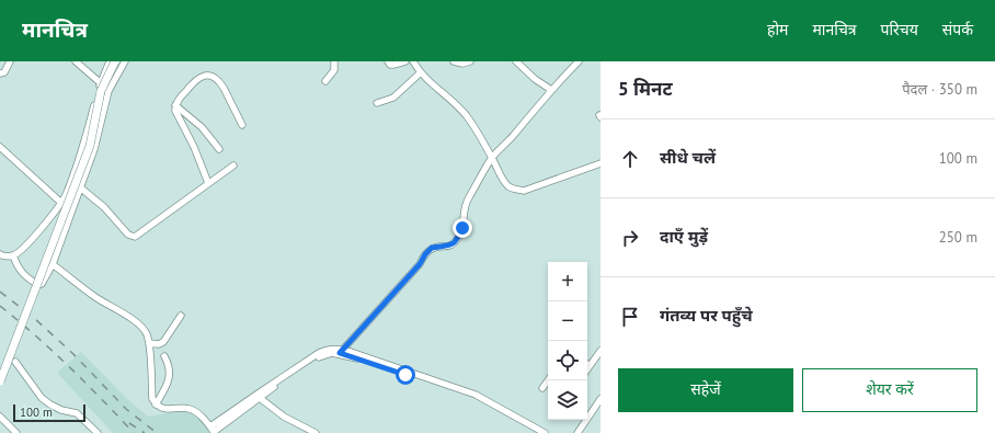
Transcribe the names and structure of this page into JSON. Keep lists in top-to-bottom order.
{
  "scale_bar": "100 m",
  "page": {
    "header": "मानचित्र",
    "nav": [
      "होम",
      "मानचित्र",
      "परिचय",
      "संपर्क"
    ],
    "heading": ["5 मिनट", "पैदल · 350 m"],
    "list": [
      ["सीधे चलें", "100 m"],
      ["दाएँ मुड़ें", "250 m"],
      "गंतव्य पर पहुँचे"
    ],
    "map_buttons": ["+", "−"],
    "buttons": ["सहेजें", "शेयर करें"],
    "scale": "100 m"
  }
}
